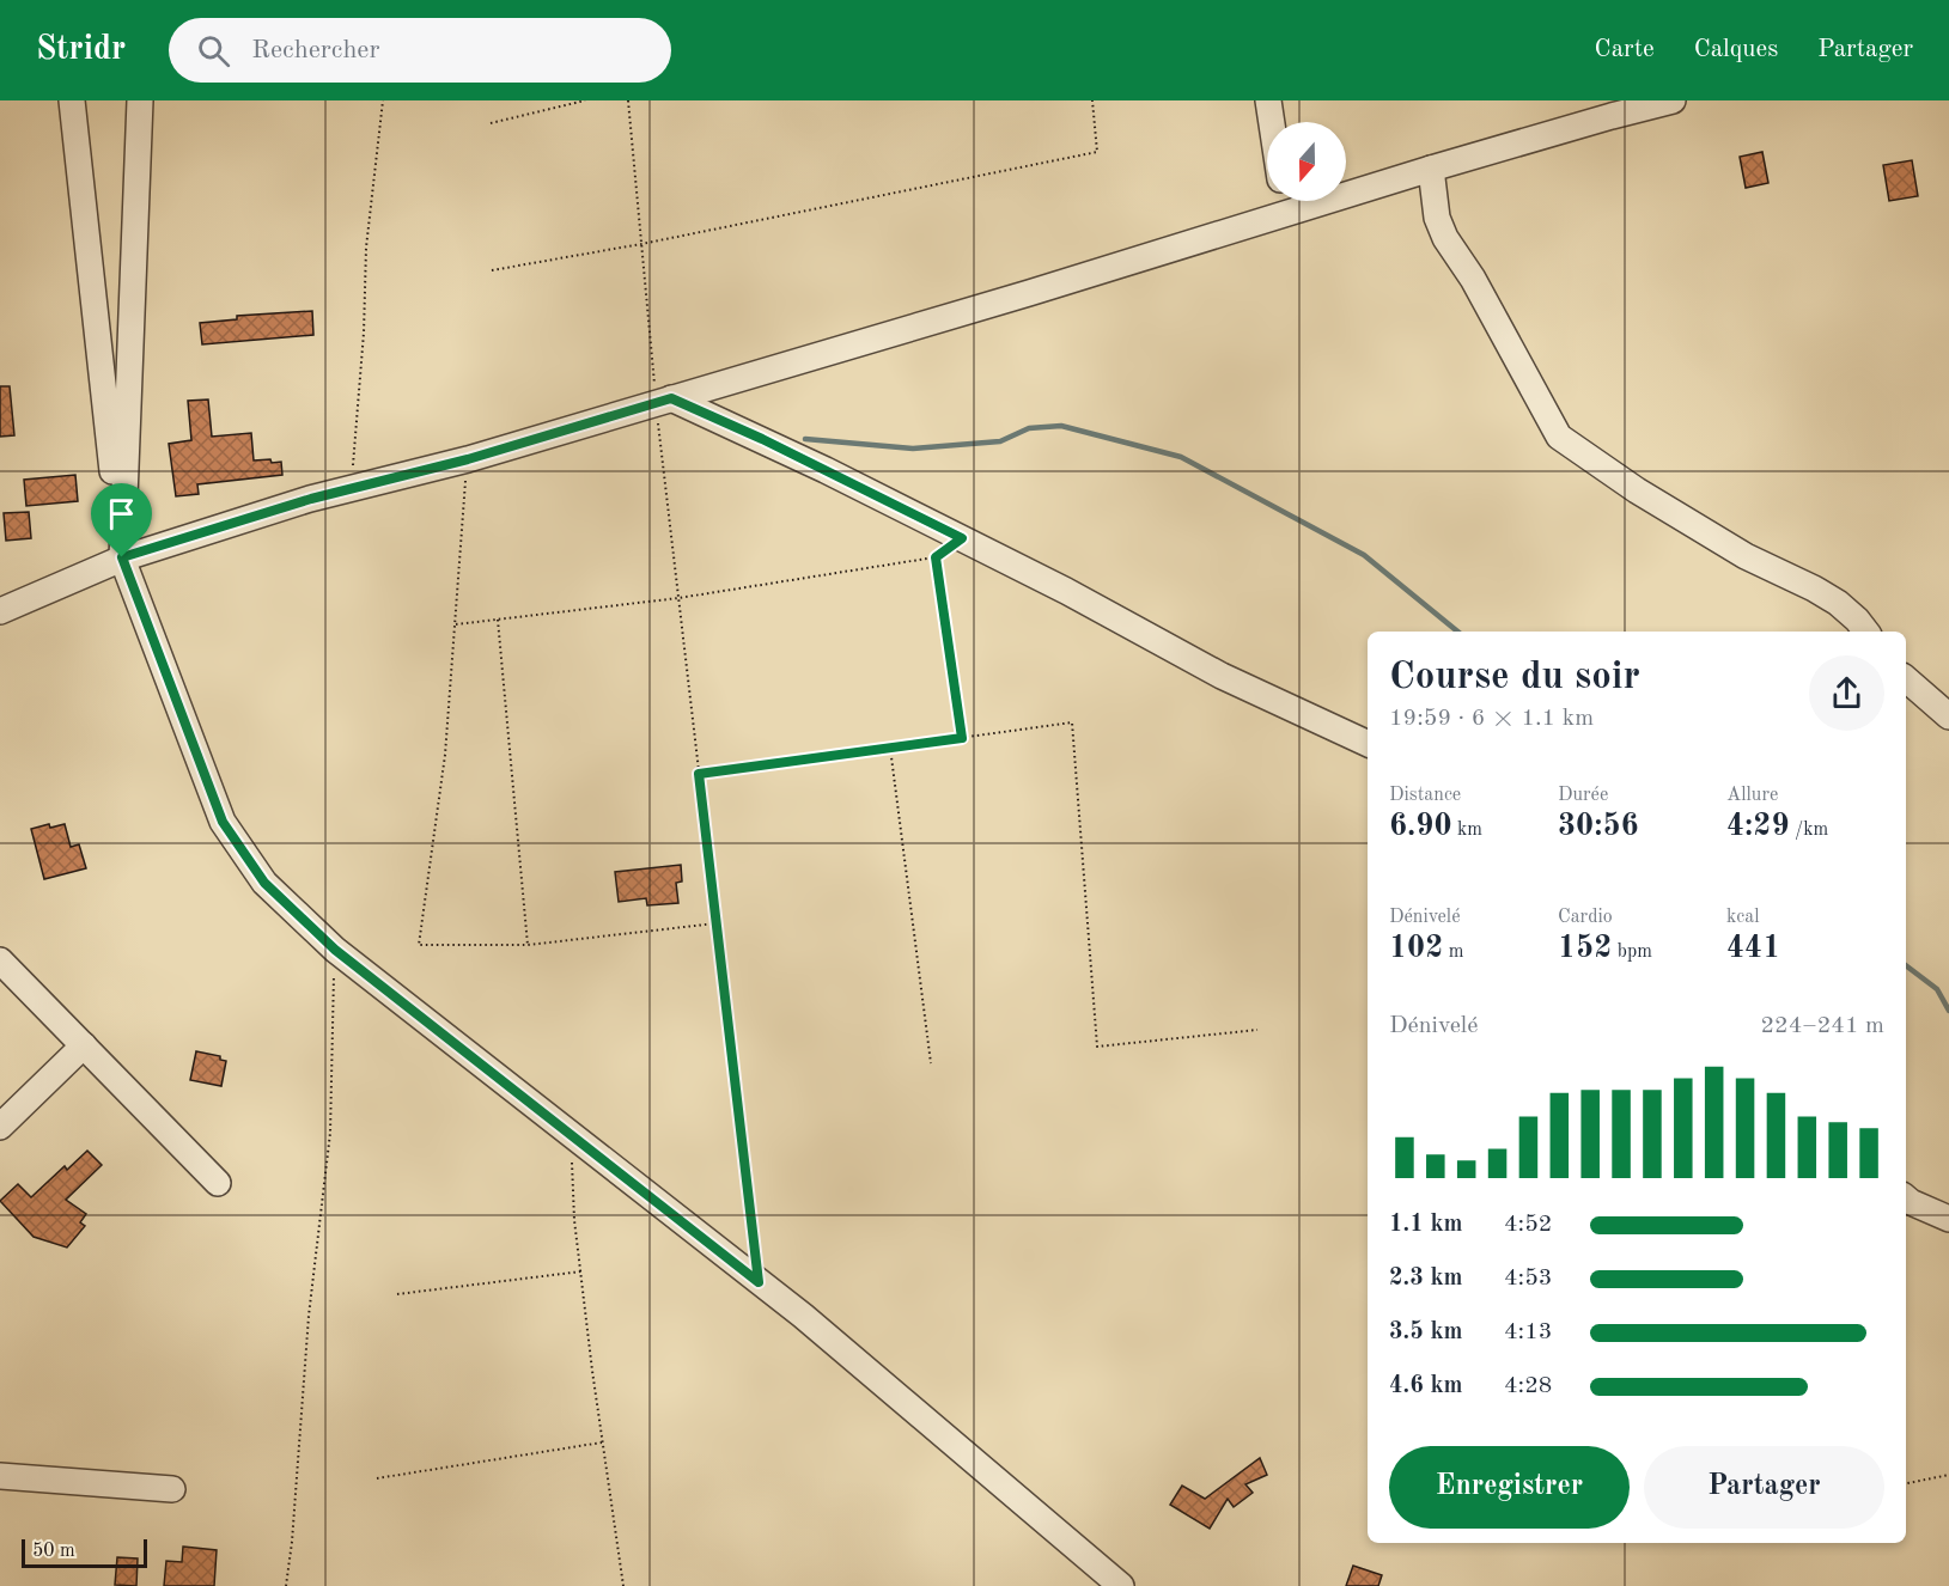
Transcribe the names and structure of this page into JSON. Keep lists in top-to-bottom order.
{
  "scale_bar": "50 m",
  "north": "bottom",
  "page": {
    "header": "Stridr",
    "search": "Rechercher",
    "nav": ["Carte", "Calques", "Partager"],
    "heading": ["Course du soir", "19:59 · 6 × 1.1 km"],
    "stats": [
      ["Distance", "6.90 km"],
      ["Durée", "30:56"],
      ["Allure", "4:29 /km"],
      ["Dénivelé", "102 m"],
      ["Cardio", "152 bpm"],
      ["kcal", "441"]
    ],
    "chart": ["Dénivelé", "224–241 m"],
    "list": [
      {
        "name": "1.1 km",
        "note": "4:52"
      },
      {
        "name": "2.3 km",
        "note": "4:53"
      },
      {
        "name": "3.5 km",
        "note": "4:13"
      },
      {
        "name": "4.6 km",
        "note": "4:28"
      }
    ],
    "buttons": ["Enregistrer", "Partager"],
    "scale": "50 m"
  }
}
